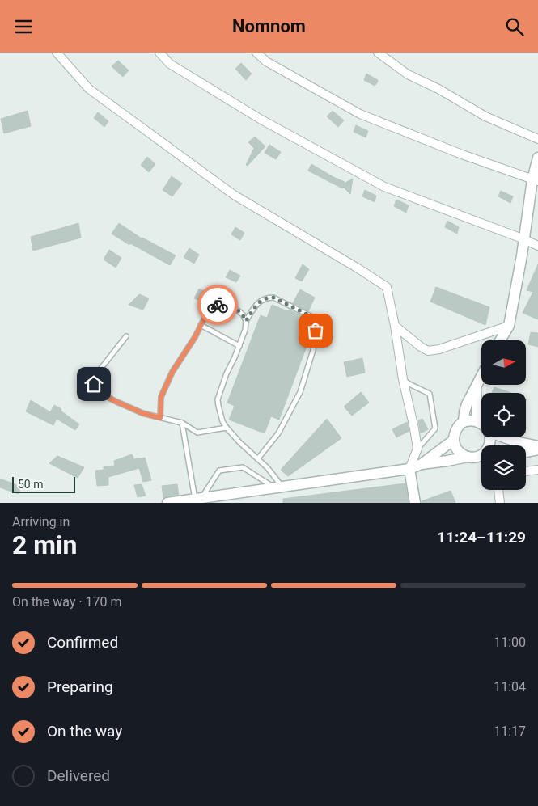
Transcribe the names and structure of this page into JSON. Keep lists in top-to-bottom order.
{
  "scale_bar": "50 m",
  "north": "right",
  "page": {
    "header": "Nomnom",
    "scale": "50 m",
    "heading": ["2 min", "Arriving in", "11:24–11:29"],
    "bar": "On the way · 170 m",
    "list": [
      ["Confirmed", "11:00"],
      ["Preparing", "11:04"],
      ["On the way", "11:17"],
      "Delivered"
    ]
  }
}
